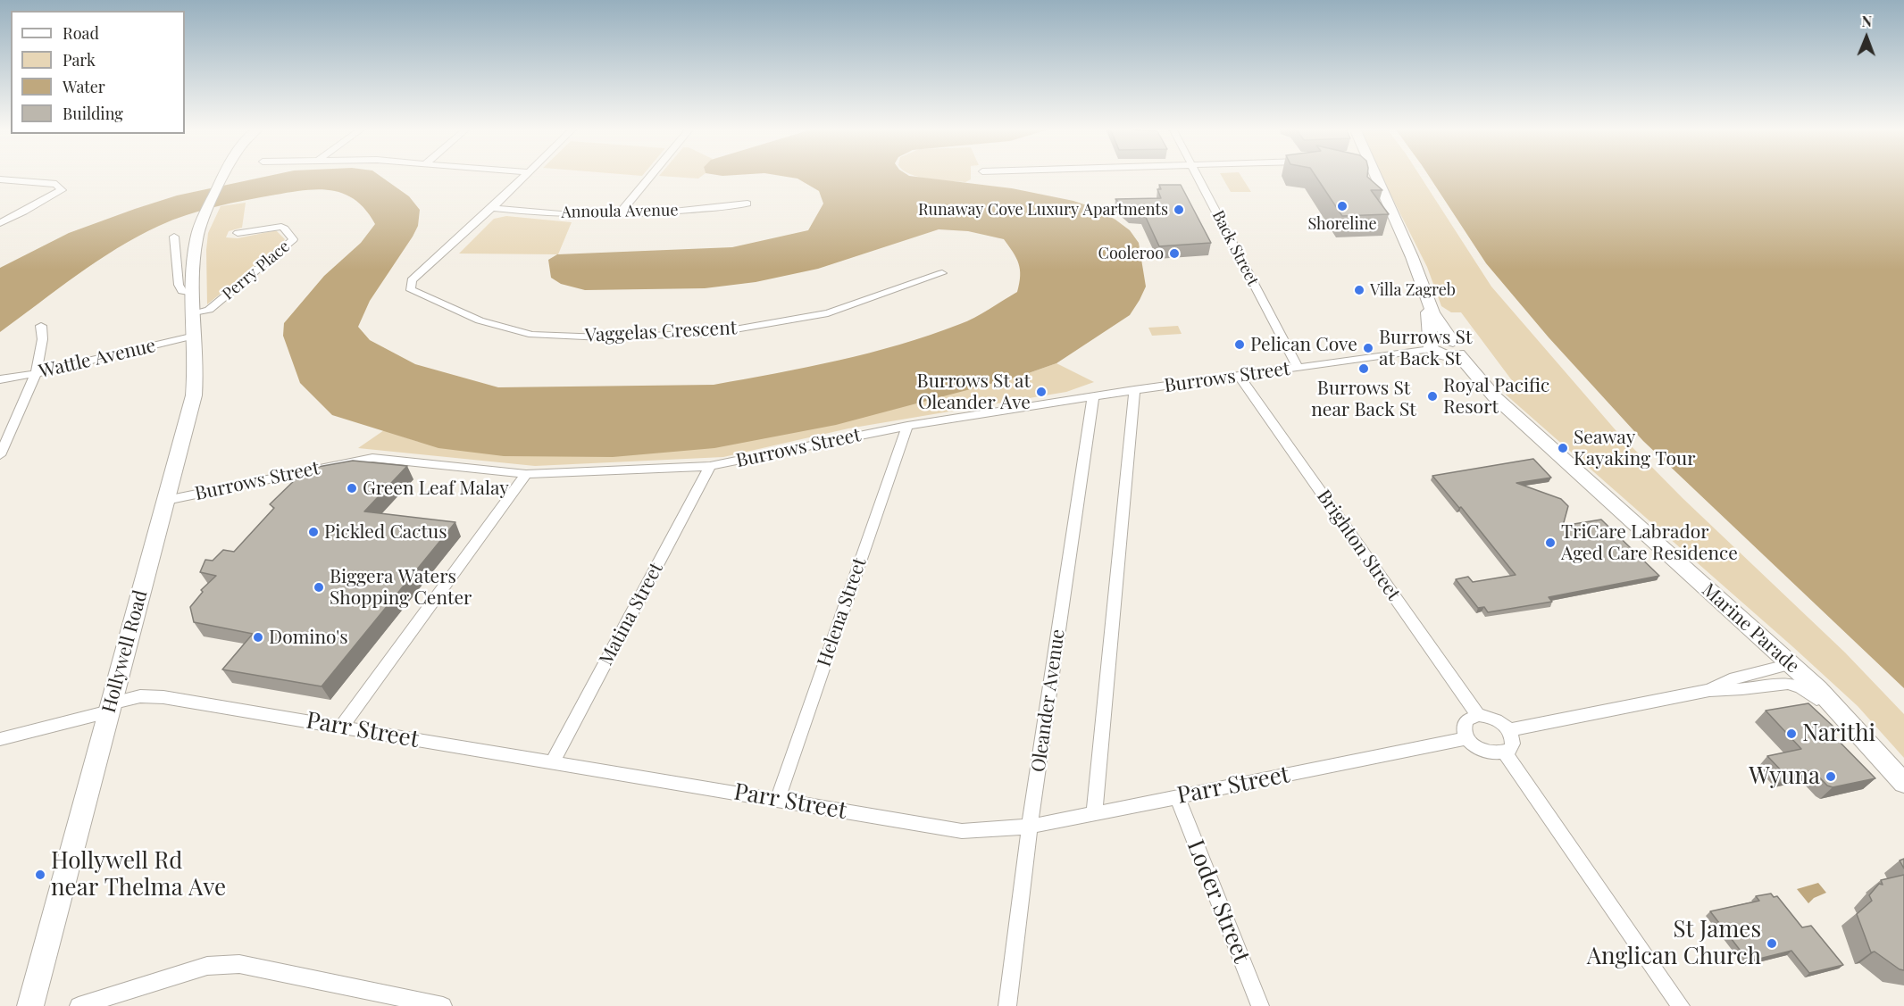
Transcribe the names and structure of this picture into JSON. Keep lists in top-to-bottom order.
{
  "streets": {
    "main road": ["Marine Parade", "Hollywell Road"],
    "street": [
      "Annoula Avenue",
      "Back Street",
      "Perry Place",
      "Vaggelas Crescent",
      "Wattle Avenue",
      "Burrows Street",
      "Brighton Street",
      "Helena Street",
      "Matina Street",
      "Oleander Avenue",
      "Parr Street",
      "Loder Street"
    ]
  },
  "crossings": [
    ["Annoula Avenue", "Vaggelas Crescent"],
    ["Back Street", "Burrows Street"],
    ["Perry Place", "Hollywell Road"],
    ["Wattle Avenue", "Hollywell Road"],
    ["Burrows Street", "Brighton Street"],
    ["Burrows Street", "Helena Street"],
    ["Burrows Street", "Matina Street"],
    ["Burrows Street", "Marine Parade"],
    ["Burrows Street", "Hollywell Road"],
    ["Burrows Street", "Oleander Avenue"],
    ["Brighton Street", "Parr Street"],
    ["Helena Street", "Parr Street"],
    ["Matina Street", "Parr Street"],
    ["Hollywell Road", "Parr Street"],
    ["Oleander Avenue", "Parr Street"],
    ["Parr Street", "Loder Street"]
  ],
  "places": [
    "Shoreline",
    "Runaway Cove Luxury Apartments",
    "Cooleroo",
    "Villa Zagreb",
    "Pelican Cove",
    "Burrows St at Back St",
    "Burrows St near Back St",
    "Burrows St at Oleander Ave",
    "Royal Pacific Resort",
    "Seaway Kayaking Tour",
    "Green Leaf Malay",
    "Pickled Cactus",
    "TriCare Labrador Aged Care Residence",
    "Biggera Waters Shopping Center",
    "Domino's",
    "Narithi",
    "Wyuna",
    "Hollywell Rd near Thelma Ave",
    "St James Anglican Church"
  ],
  "legend": [
    "Road",
    "Park",
    "Water",
    "Building"
  ],
  "north": "top"
}
